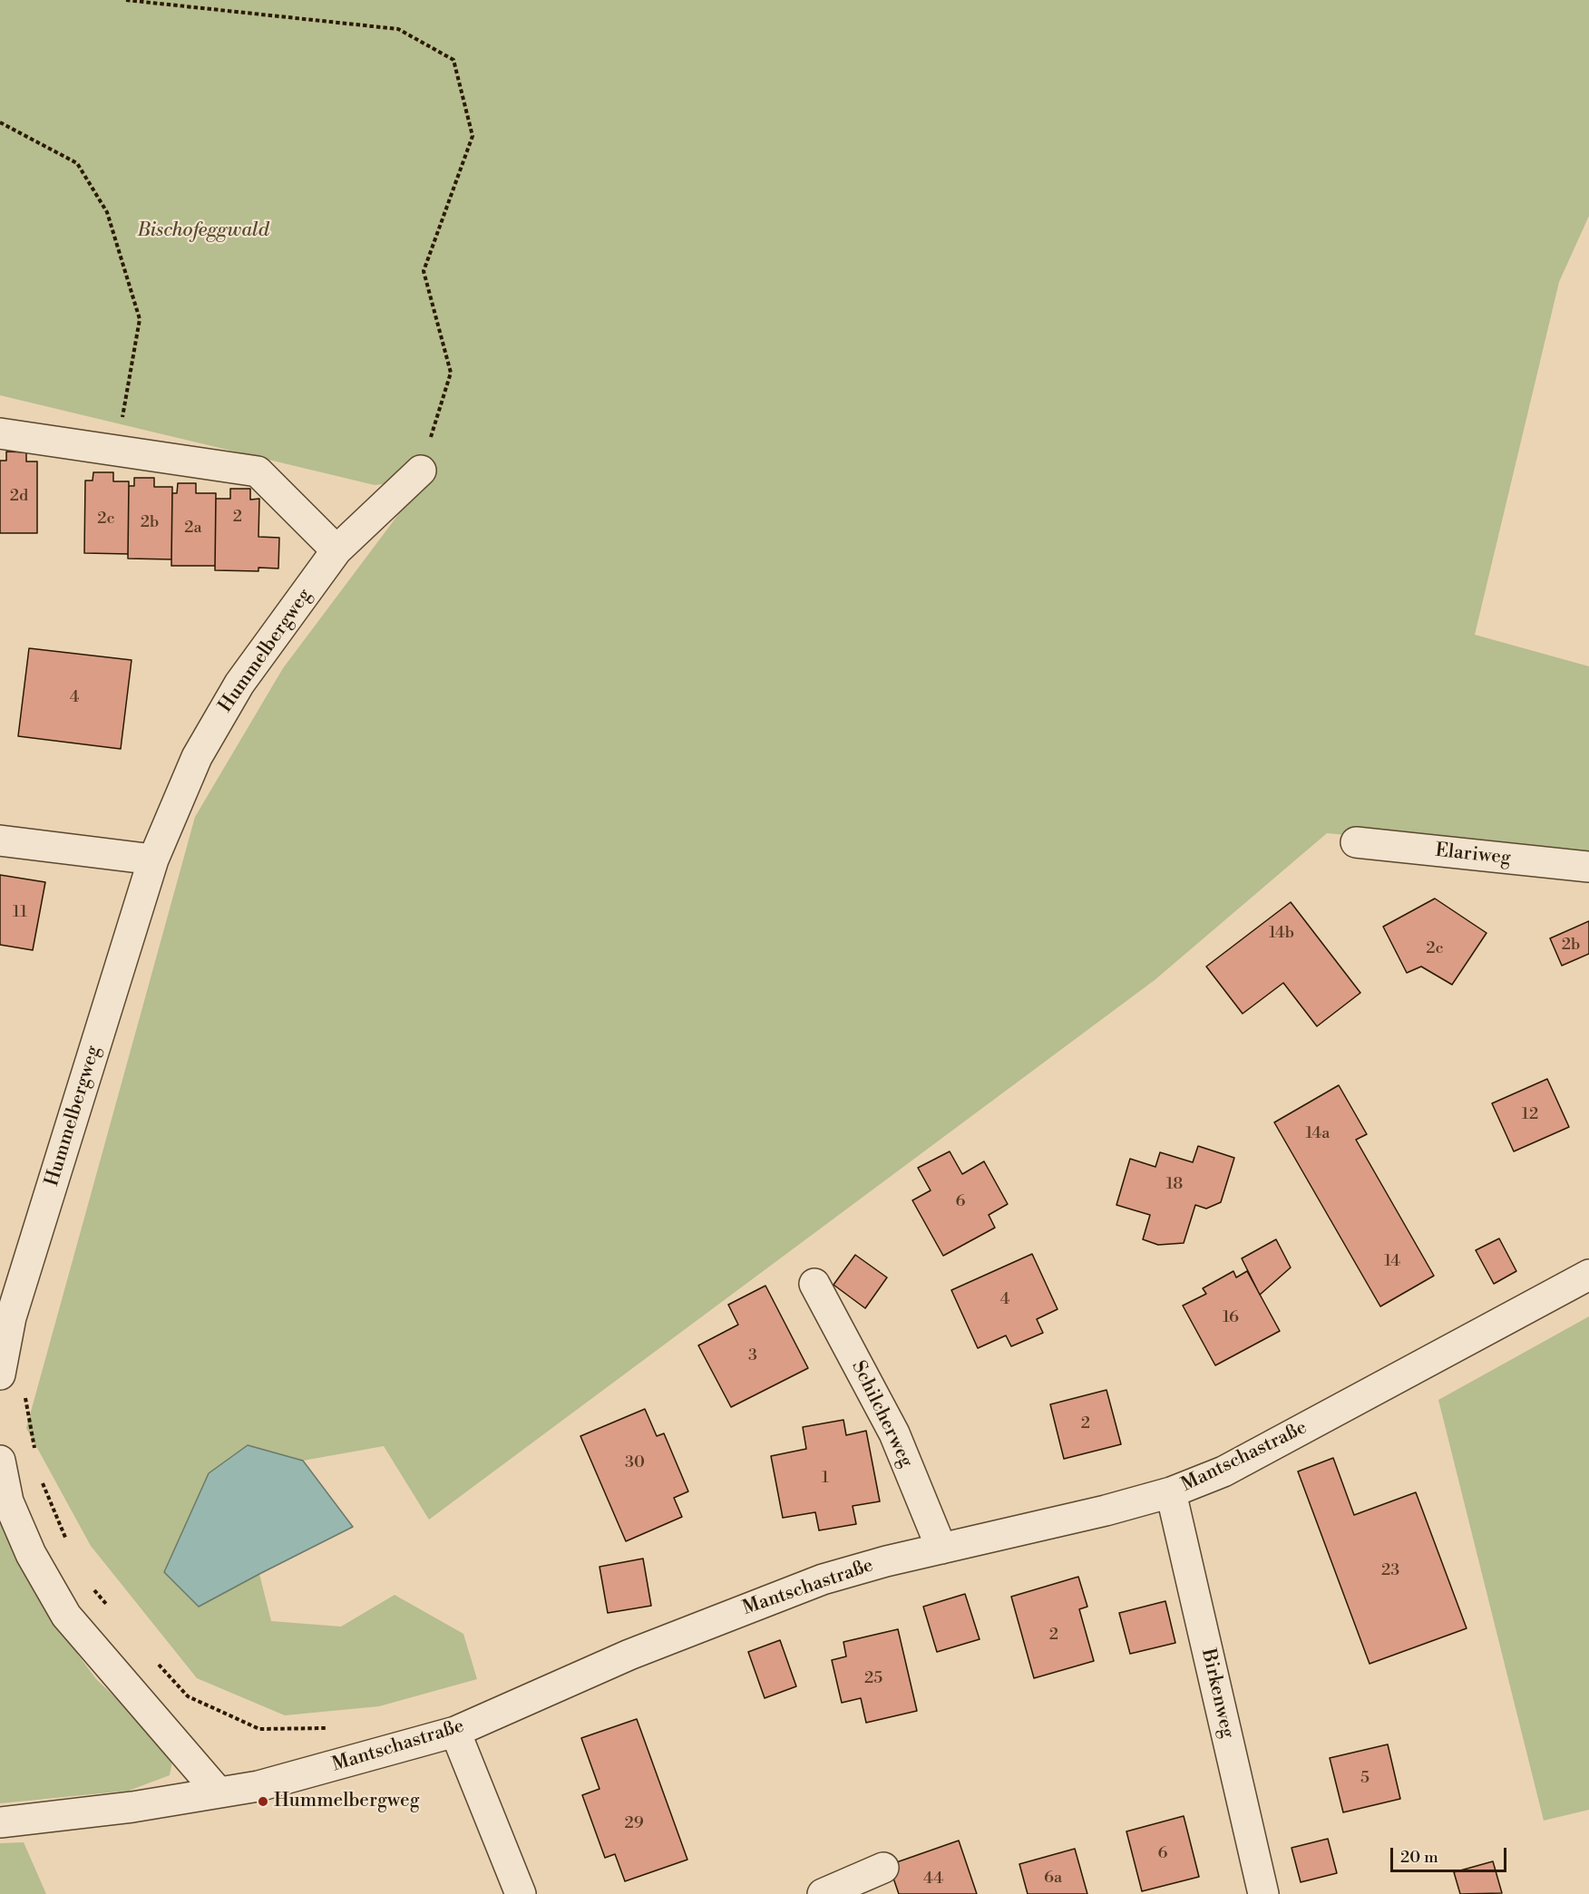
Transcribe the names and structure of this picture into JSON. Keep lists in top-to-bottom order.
{
  "streets": {
    "street": [
      "Hummelbergweg",
      "Elariweg",
      "Schilcherweg",
      "Mantschastraße",
      "Birkenweg"
    ]
  },
  "crossings": [
    ["Schilcherweg", "Mantschastraße"],
    ["Mantschastraße", "Birkenweg"]
  ],
  "parks": ["Bischofeggwald"],
  "places": ["Hummelbergweg"],
  "house_numbers": [
    "2d",
    "2",
    "2c",
    "2b",
    "2a",
    "4",
    "11",
    "14b",
    "2b",
    "2c",
    "12",
    "14a",
    "18",
    "6",
    "14",
    "4",
    "16",
    "3",
    "2",
    "30",
    "1",
    "23",
    "2",
    "25",
    "5",
    "29",
    "6",
    "6a",
    "44"
  ],
  "scale_bar": "20 m"
}
